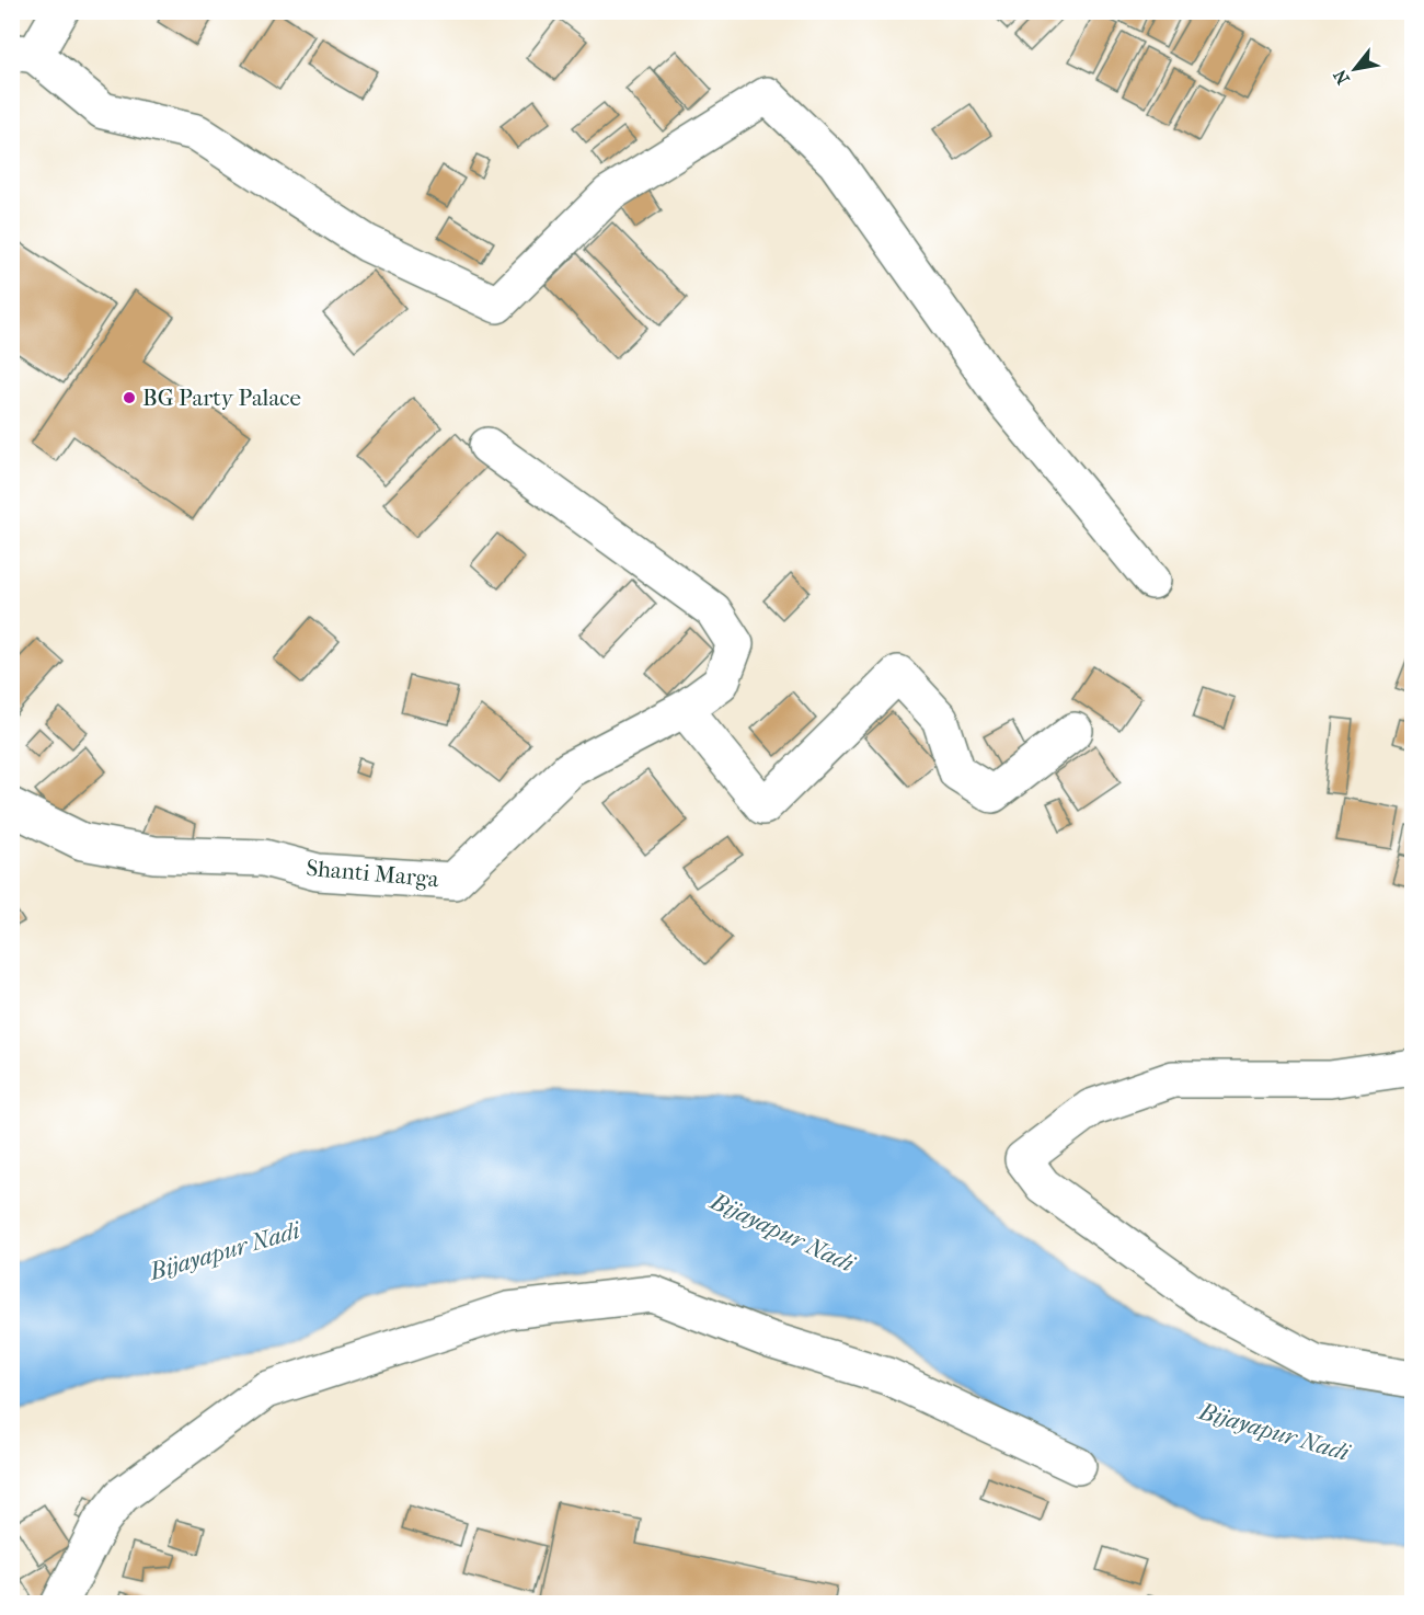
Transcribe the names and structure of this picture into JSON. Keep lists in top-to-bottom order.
{
  "streets": {
    "street": ["Shanti Marga"]
  },
  "water": ["Bijayapur Nadi"],
  "places": ["BG Party Palace"],
  "north": "bottom left"
}
